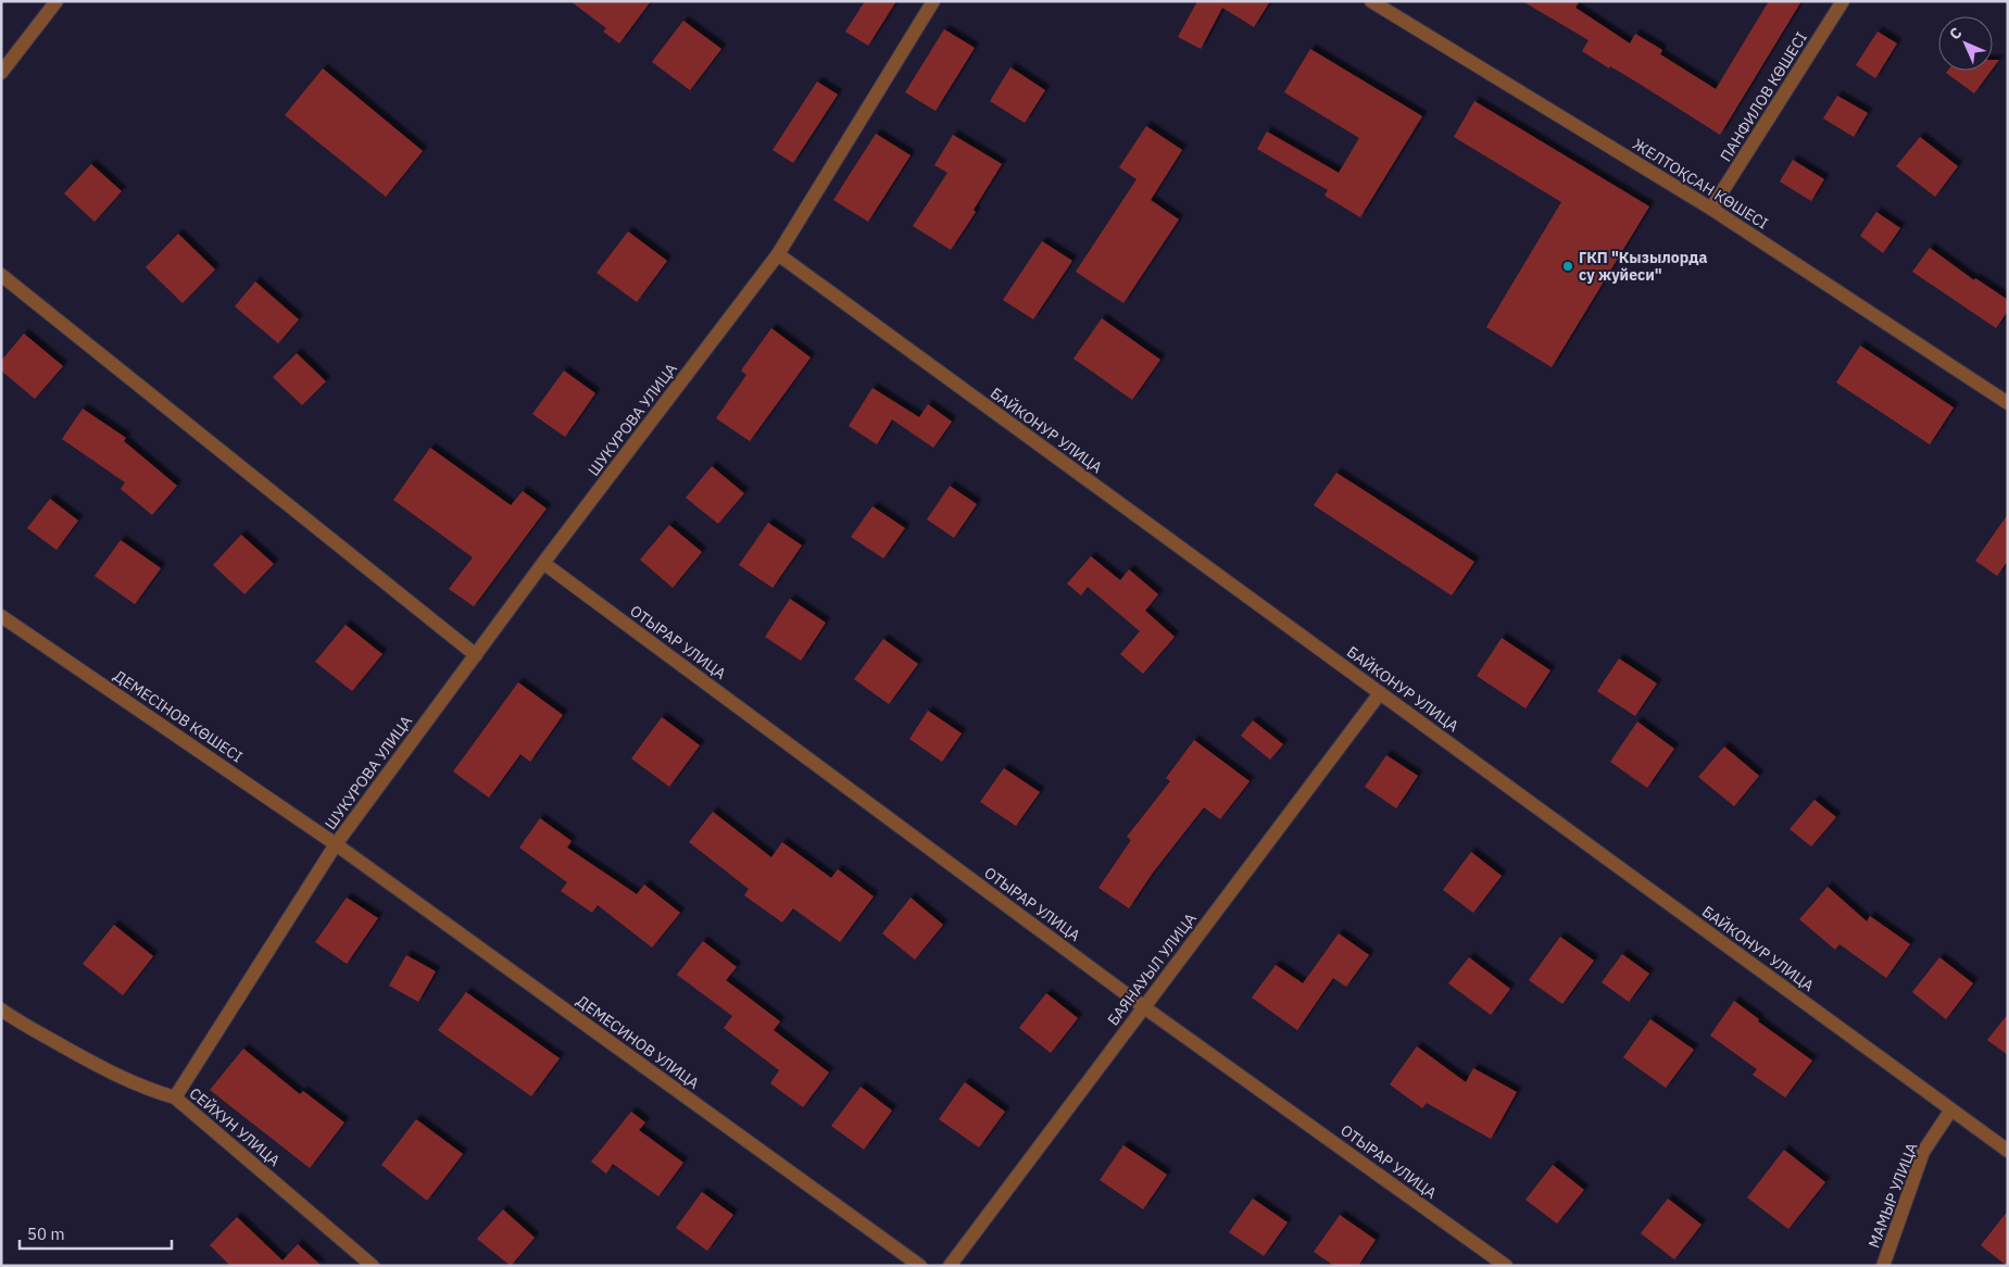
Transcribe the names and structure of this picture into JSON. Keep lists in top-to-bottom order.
{
  "streets": {
    "street": [
      "ПАНФИЛОВ КӨШЕСІ",
      "ЖЕЛТОҚСАН КӨШЕСІ",
      "ШУКУРОВА УЛИЦА",
      "БАЙКОНУР УЛИЦА",
      "ОТЫРАР УЛИЦА",
      "ДЕМЕСІНОВ КӨШЕСІ",
      "БАЯНАУЫЛ УЛИЦА",
      "ДЕМЕСИНОВ УЛИЦА",
      "СЕЙХУН УЛИЦА",
      "МАМЫР УЛИЦА"
    ]
  },
  "crossings": [
    ["ПАНФИЛОВ КӨШЕСІ", "ЖЕЛТОҚСАН КӨШЕСІ"],
    ["ШУКУРОВА УЛИЦА", "БАЙКОНУР УЛИЦА"],
    ["ШУКУРОВА УЛИЦА", "ОТЫРАР УЛИЦА"],
    ["ШУКУРОВА УЛИЦА", "ДЕМЕСІНОВ КӨШЕСІ"],
    ["ШУКУРОВА УЛИЦА", "ДЕМЕСИНОВ УЛИЦА"],
    ["ШУКУРОВА УЛИЦА", "СЕЙХУН УЛИЦА"],
    ["БАЙКОНУР УЛИЦА", "БАЯНАУЫЛ УЛИЦА"],
    ["БАЙКОНУР УЛИЦА", "МАМЫР УЛИЦА"],
    ["ОТЫРАР УЛИЦА", "БАЯНАУЫЛ УЛИЦА"],
    ["ДЕМЕСІНОВ КӨШЕСІ", "ДЕМЕСИНОВ УЛИЦА"]
  ],
  "places": ["ГКП \"Кызылорда су жуйеси\""],
  "scale_bar": "50 m",
  "north": "top left"
}
